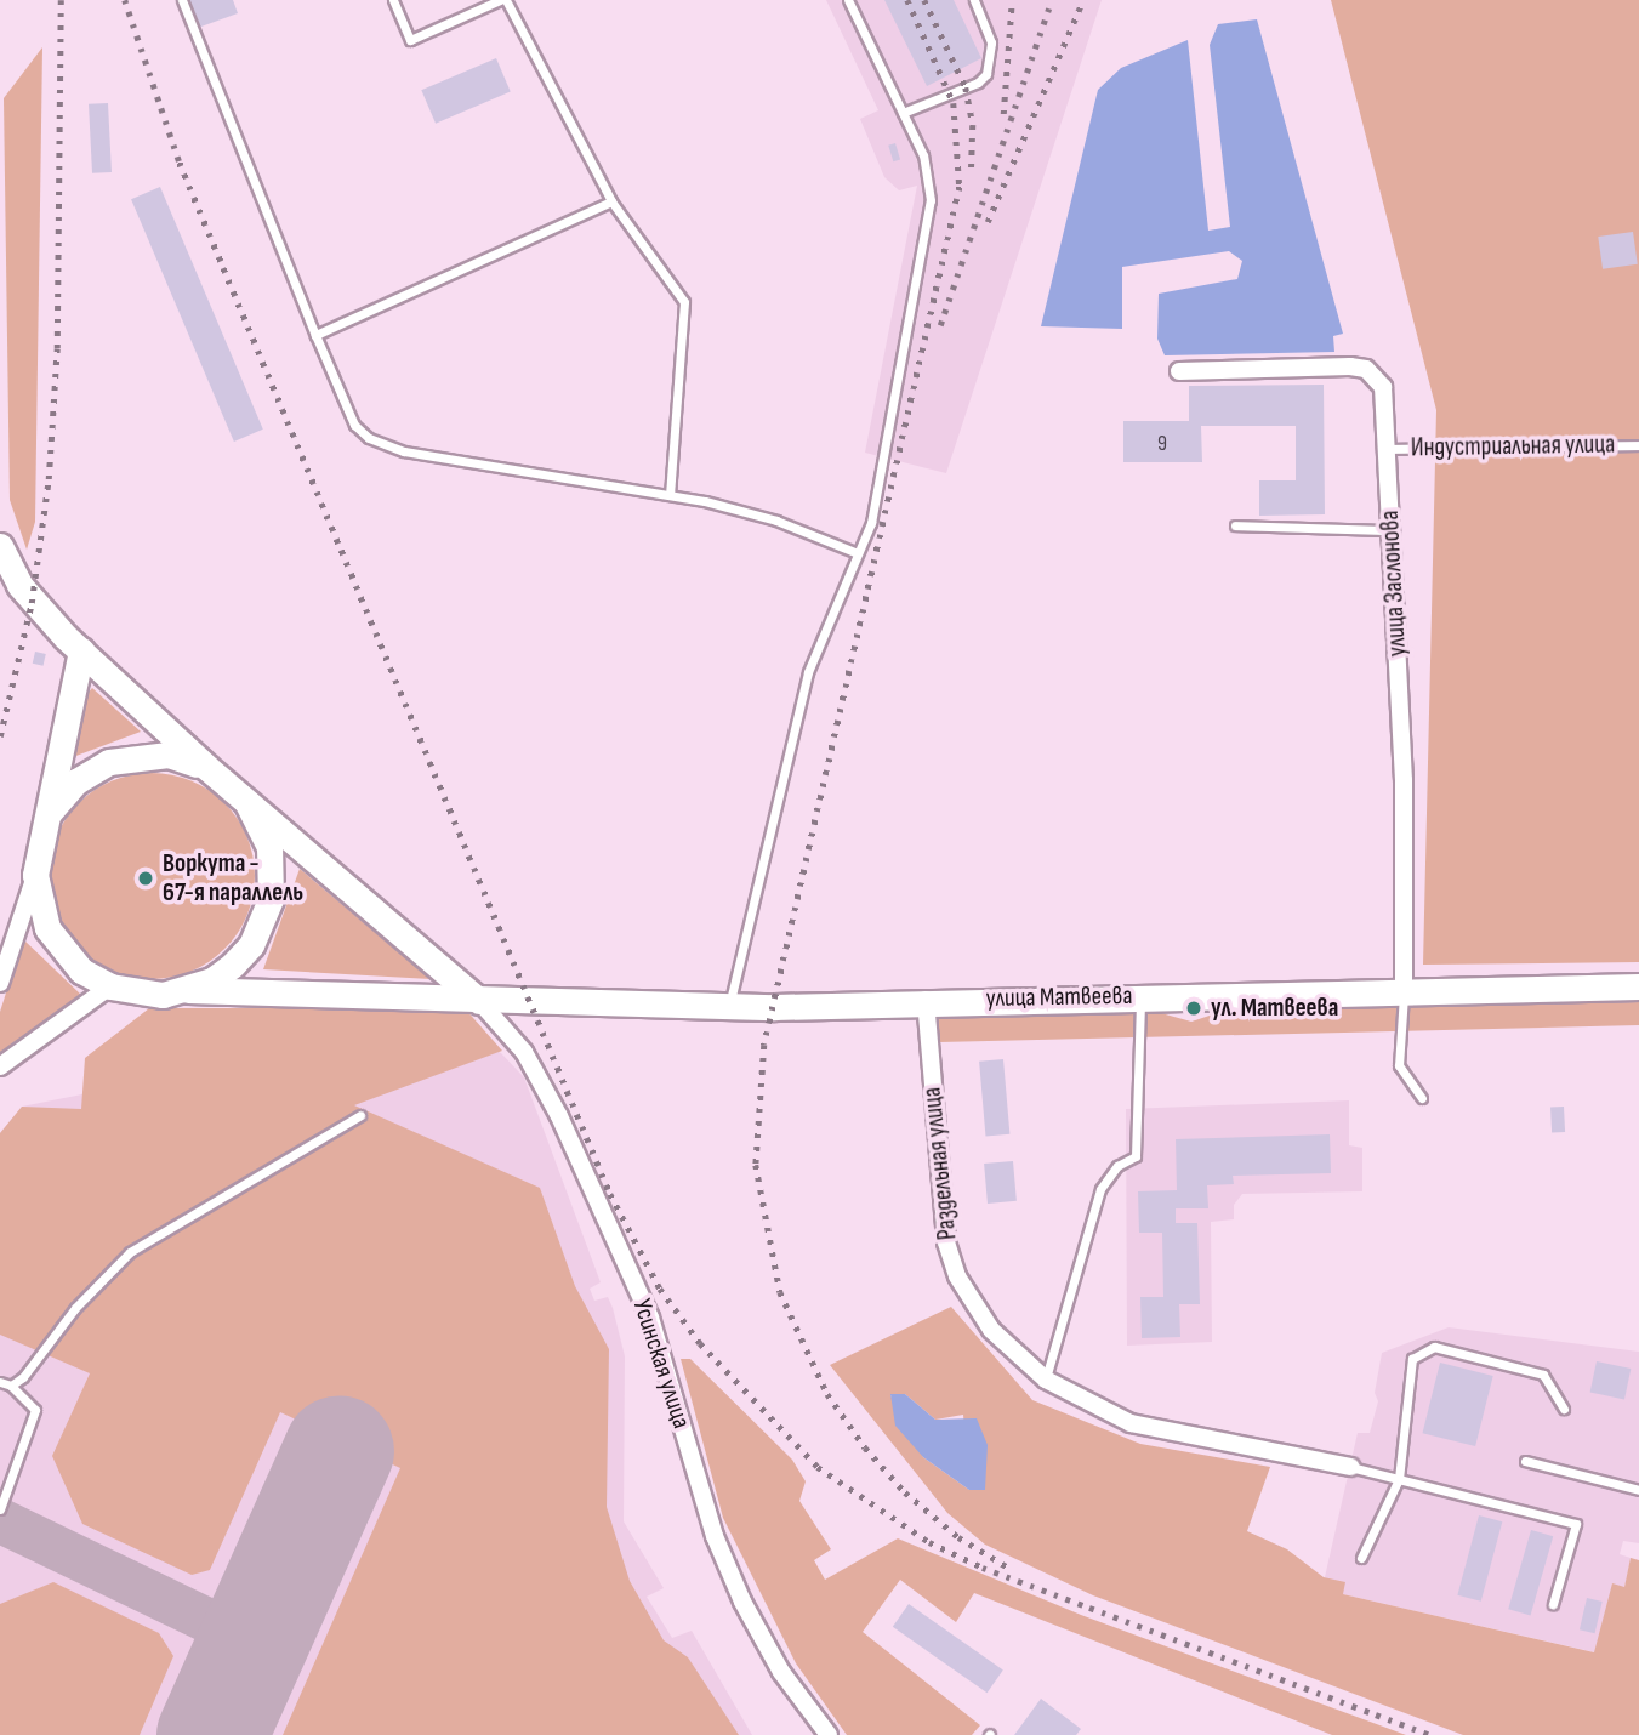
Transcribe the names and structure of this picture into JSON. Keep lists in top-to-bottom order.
{
  "streets": {
    "street": [
      "улица Заслонова",
      "улица Матвеева",
      "Раздельная улица",
      "Усинская улица"
    ],
    "lane": ["Индустриальная улица"]
  },
  "crossings": [
    ["Индустриальная улица", "улица Заслонова"],
    ["улица Заслонова", "улица Матвеева"],
    ["улица Матвеева", "Раздельная улица"],
    ["улица Матвеева", "Усинская улица"]
  ],
  "places": ["Воркута - 67-я параллель", "ул. Матвеева"],
  "house_numbers": ["9"]
}
